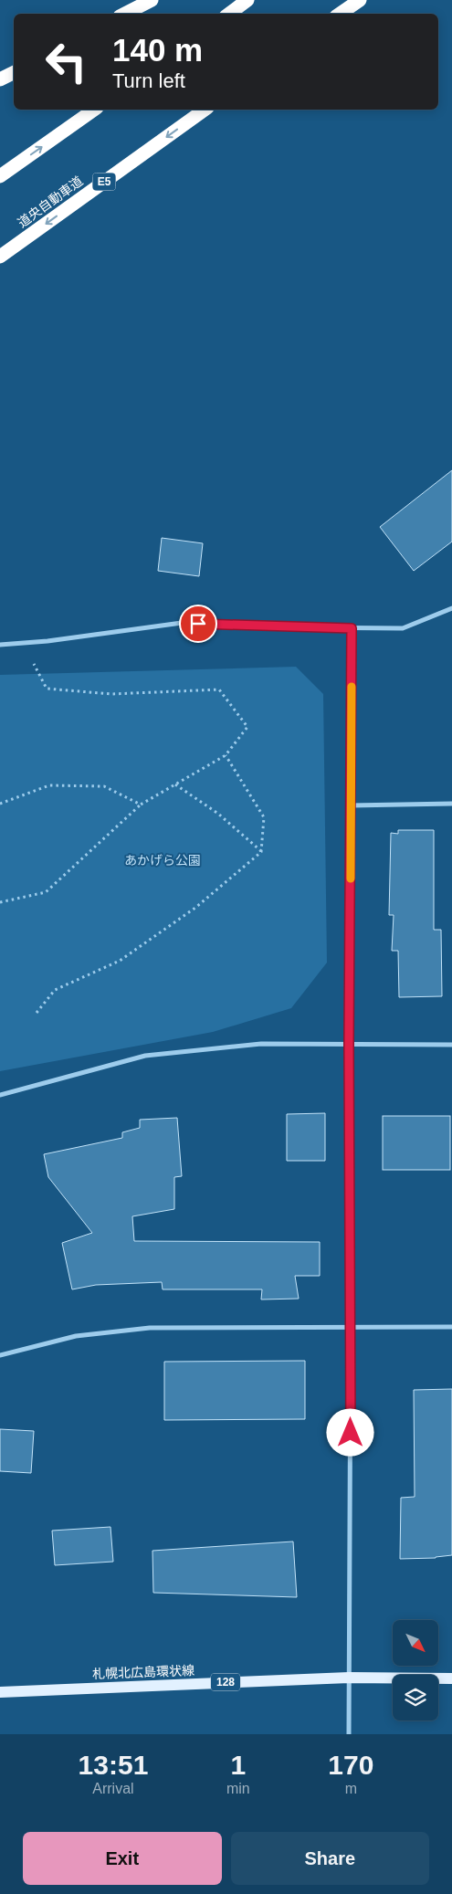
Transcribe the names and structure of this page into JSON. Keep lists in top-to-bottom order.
{
  "streets": {
    "highway": ["E5", "道央自動車道"],
    "main road": ["札幌北広島環状線", "128"]
  },
  "parks": ["あかげら公園"],
  "north": "bottom right",
  "page": {
    "turn": ["140 m", "Turn left"],
    "eta": [
      "13:51",
      "Arrival",
      "1",
      "min",
      "170",
      "m"
    ],
    "buttons": ["Exit", "Share"]
  }
}
